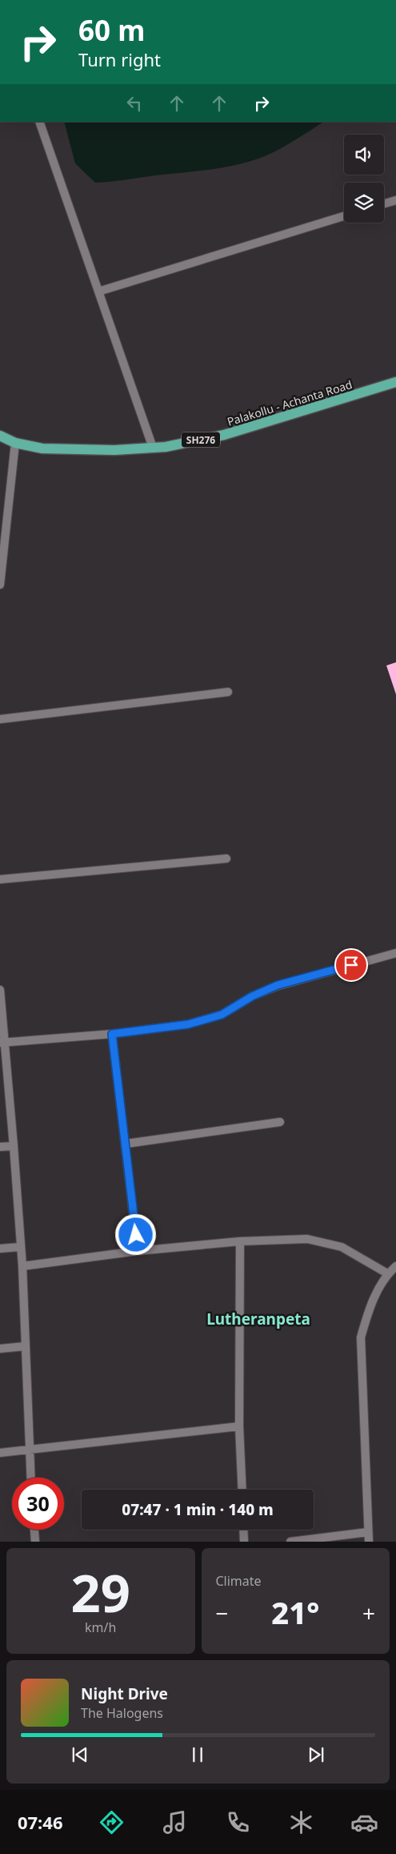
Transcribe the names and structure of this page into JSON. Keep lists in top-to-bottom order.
{
  "streets": {
    "main road": ["Palakollu - Achanta Road", "SH276"]
  },
  "districts": ["Lutheranpeta"],
  "page": {
    "turn": ["60 m", "Turn right"],
    "limit": "30",
    "trip": "07:47 · 1 min · 140 m",
    "tile": [
      ["29", "km/h"],
      "Climate"
    ],
    "heat": ["−", "21°", "+"],
    "song": ["Night Drive", "The Halogens"],
    "tabs": "07:46"
  }
}
